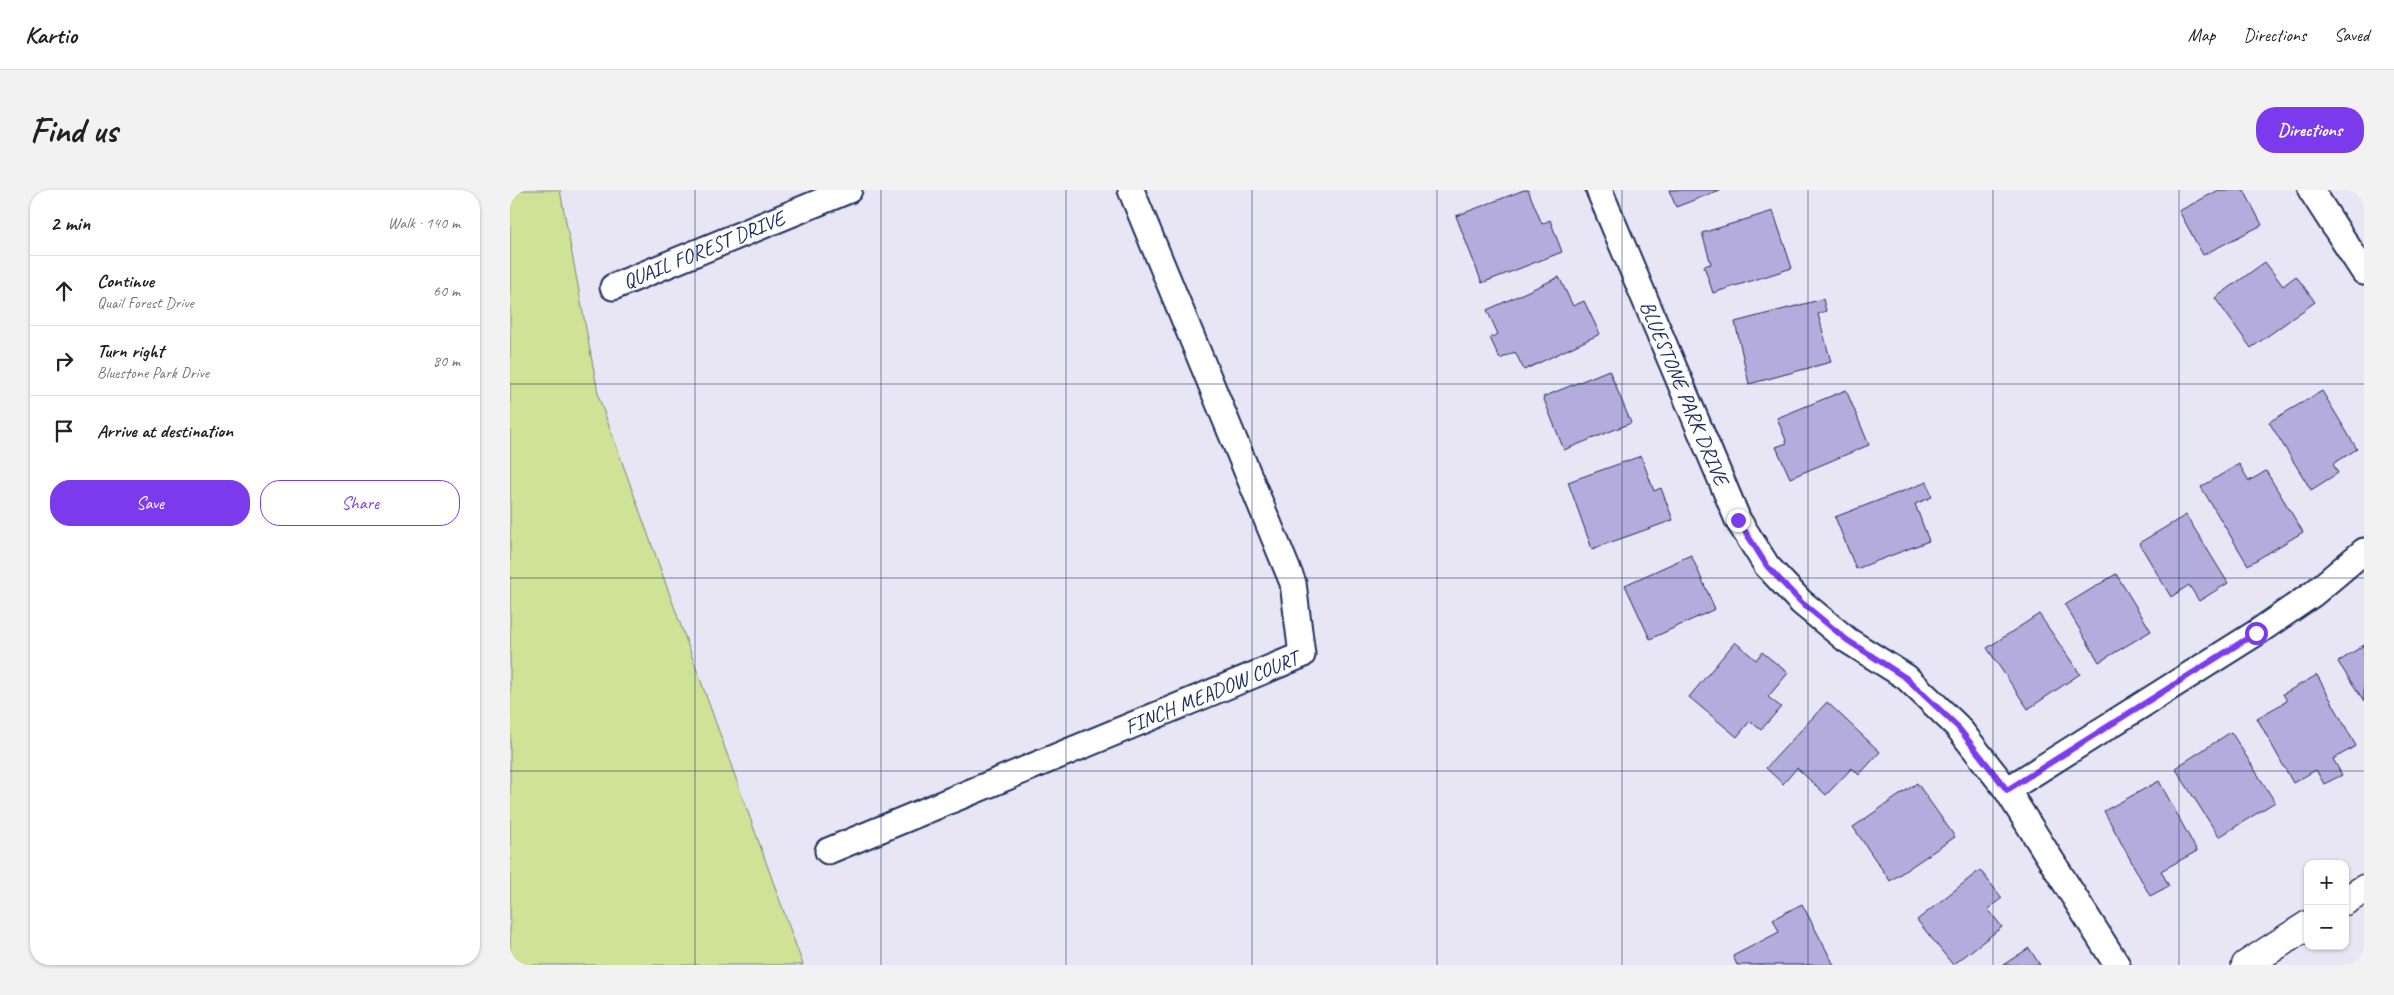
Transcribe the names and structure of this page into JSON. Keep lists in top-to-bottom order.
{
  "streets": {
    "street": ["QUAIL FOREST DRIVE", "BLUESTONE PARK DRIVE", "FINCH MEADOW COURT"]
  },
  "page": {
    "header": "Kartio",
    "nav": ["Map", "Directions", "Saved"],
    "buttons": [
      "Directions",
      ["Save", "Share"]
    ],
    "title": "Find us",
    "heading": ["2 min", "Walk · 140 m"],
    "list": [
      ["Continue", "Quail Forest Drive", "60 m"],
      ["Turn right", "Bluestone Park Drive", "80 m"],
      "Arrive at destination"
    ],
    "map_buttons": ["+", "−"]
  }
}
